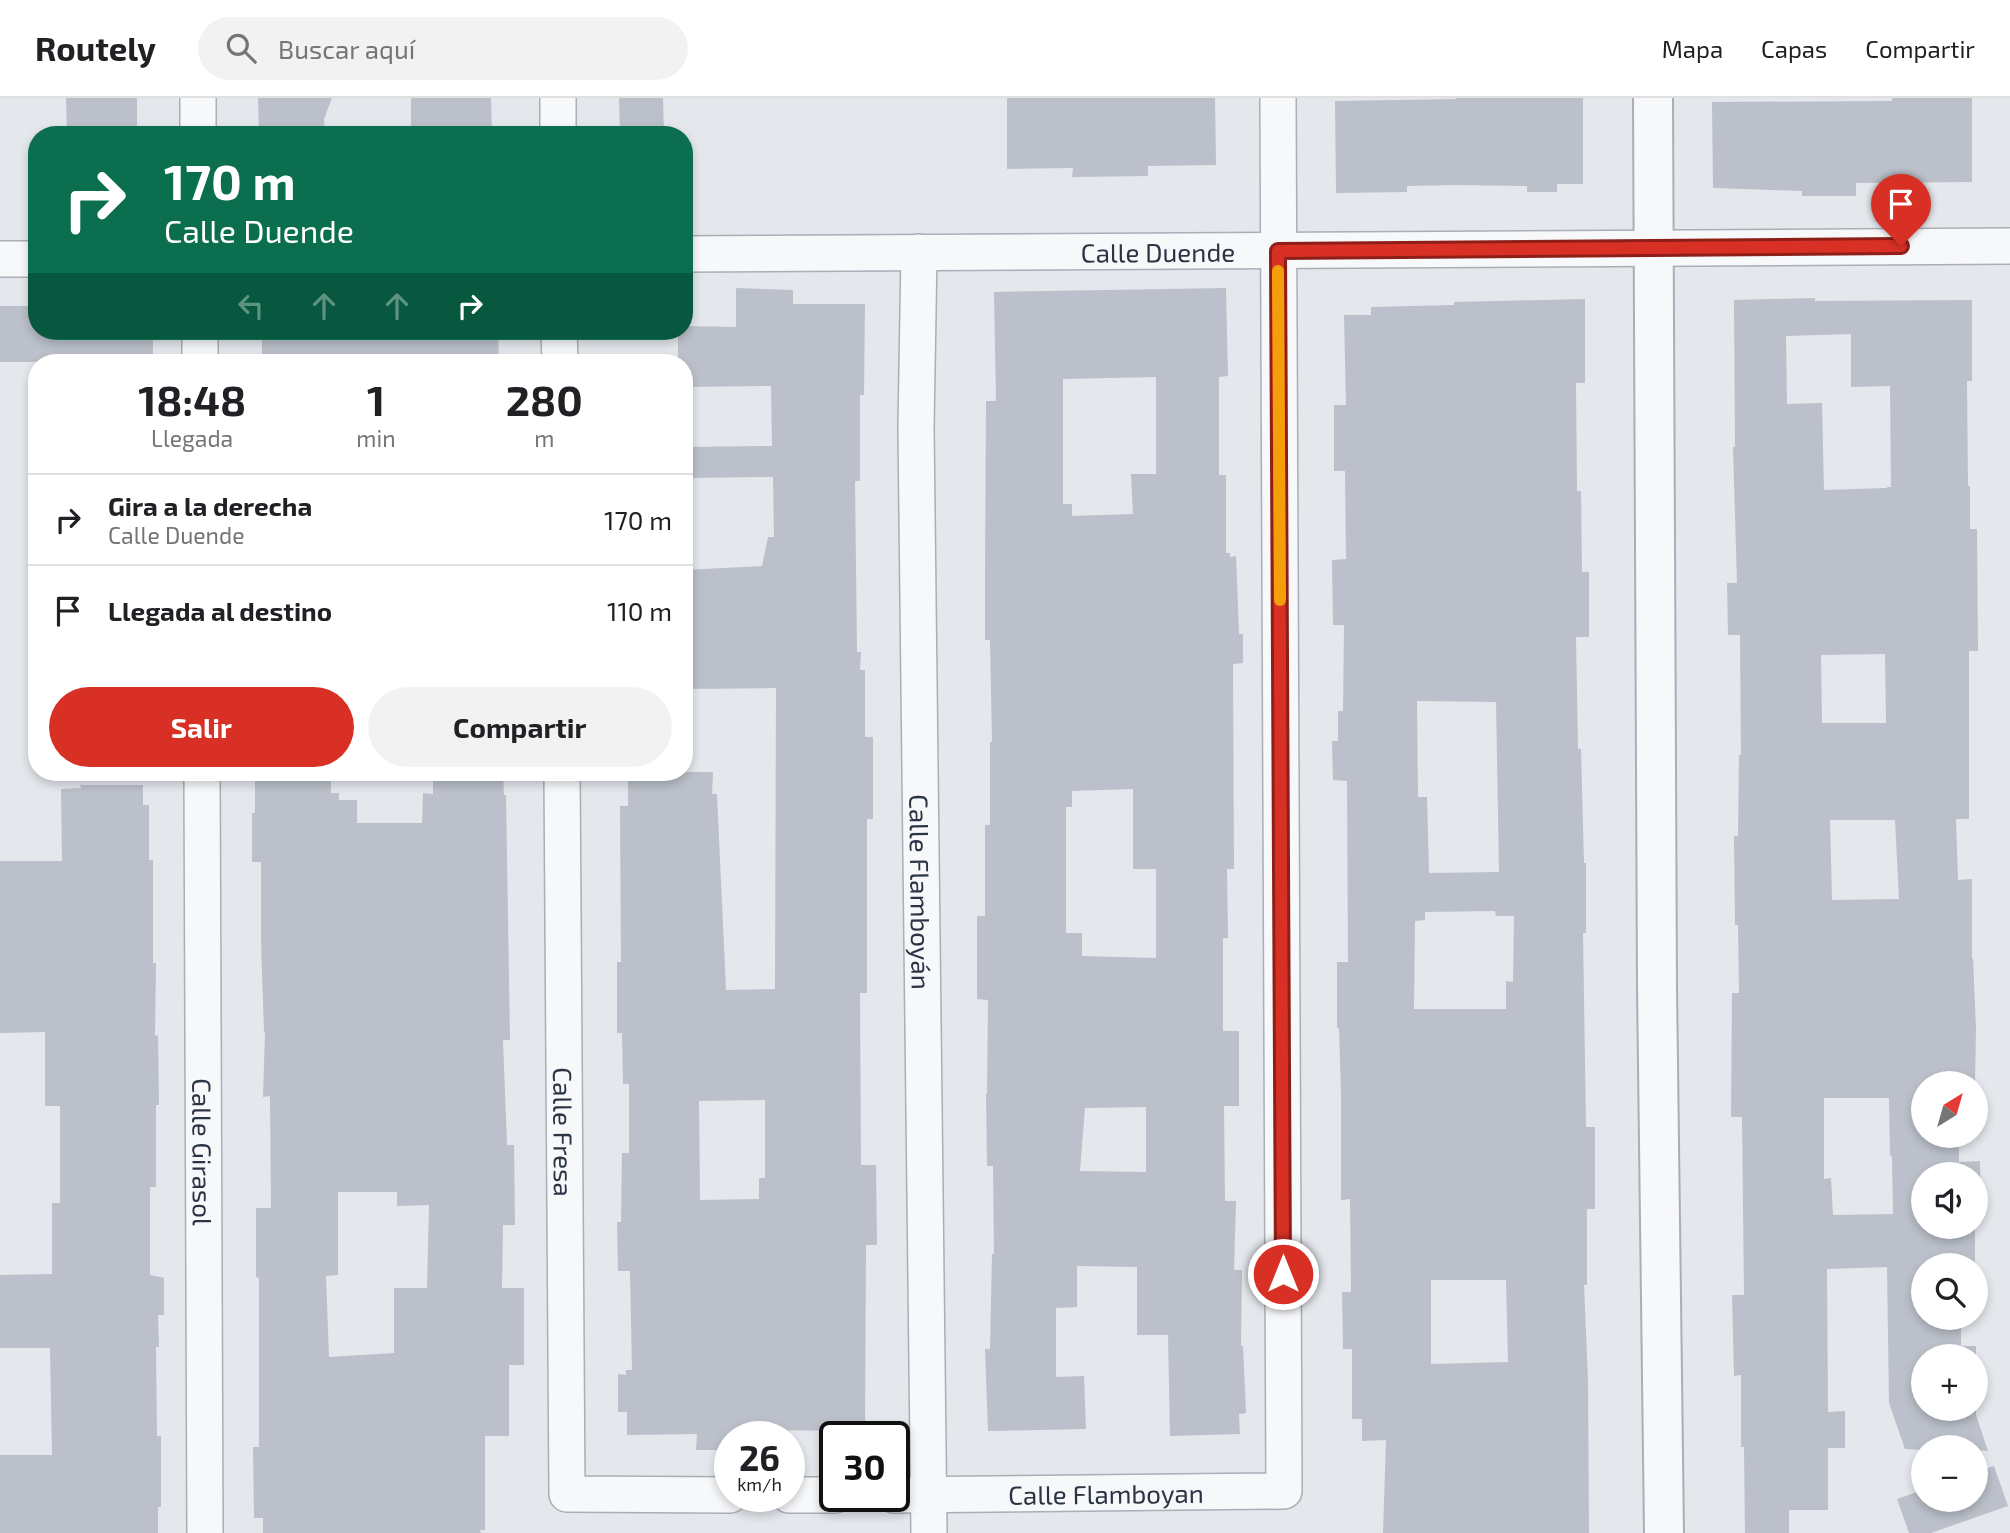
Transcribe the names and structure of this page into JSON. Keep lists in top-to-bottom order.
{
  "streets": {
    "street": [
      "Calle Duende",
      "Calle Flamboyán",
      "Calle Fresa",
      "Calle Girasol",
      "Calle Flamboyan"
    ]
  },
  "crossings": [
    ["Calle Duende", "Calle Flamboyán"],
    ["Calle Duende", "Calle Flamboyan"],
    ["Calle Flamboyán", "Calle Flamboyan"]
  ],
  "north": "top right",
  "page": {
    "header": "Routely",
    "search": "Buscar aquí",
    "nav": ["Mapa", "Capas", "Compartir"],
    "turn": ["170 m", "Calle Duende"],
    "eta": [
      "18:48",
      "Llegada",
      "1",
      "min",
      "280",
      "m"
    ],
    "list": [
      {
        "name": "Gira a la derecha",
        "note": "Calle Duende",
        "value": "170 m"
      },
      {
        "name": "Llegada al destino",
        "value": "110 m"
      }
    ],
    "buttons": ["Salir", "Compartir"],
    "map_buttons": ["+", "−"],
    "speed": "26 km/h",
    "limit": "30"
  }
}
